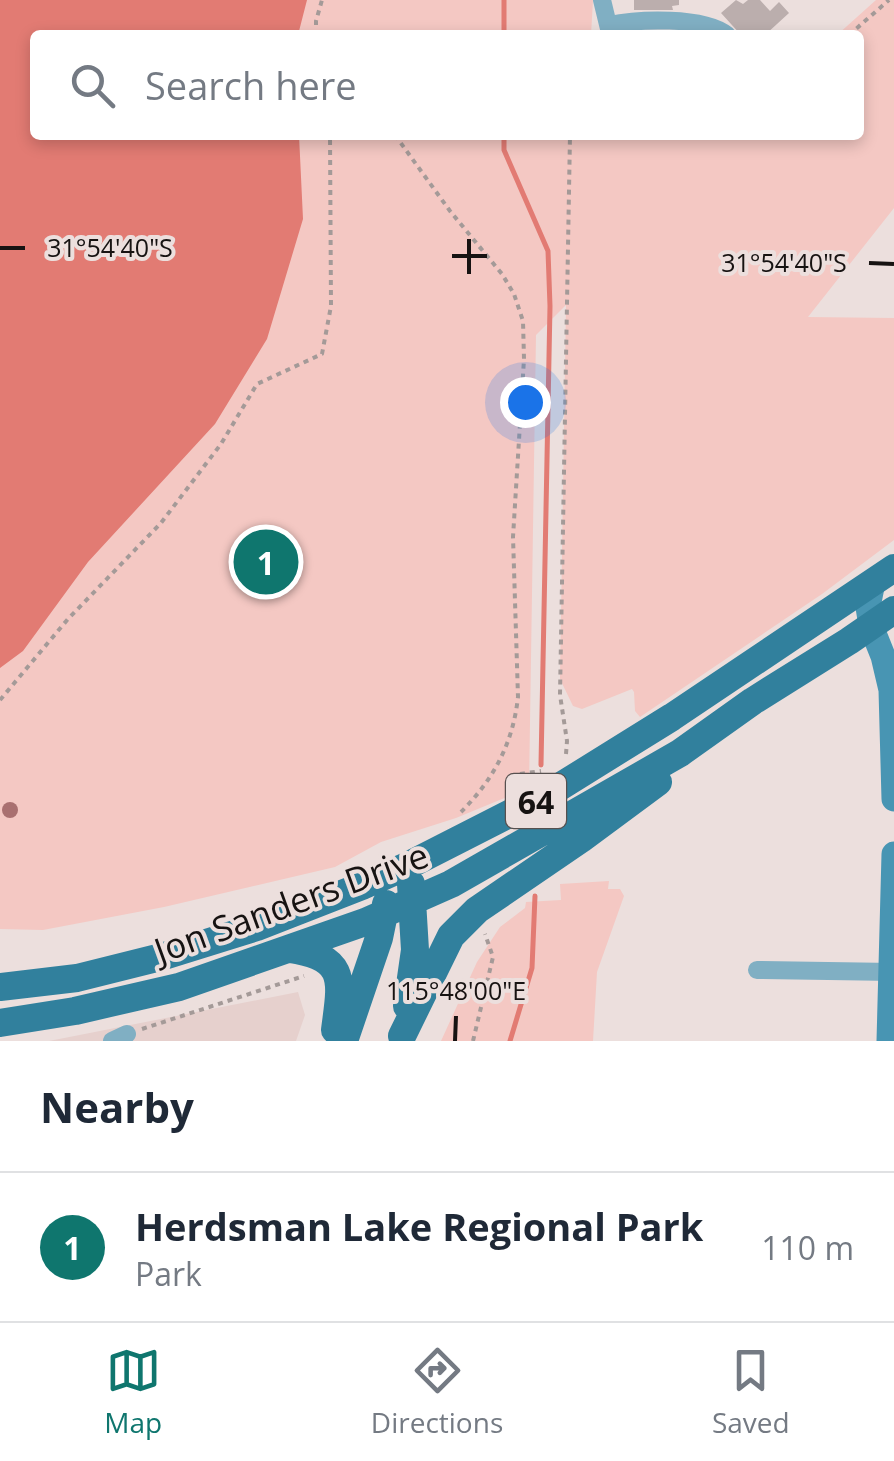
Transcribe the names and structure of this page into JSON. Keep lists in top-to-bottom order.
{
  "streets": {
    "main road": ["64", "Jon Sanders Drive"]
  },
  "page": {
    "search": "Search here",
    "pins": "1",
    "heading": "Nearby",
    "list": [
      {
        "mark": "1",
        "name": "Herdsman Lake Regional Park",
        "note": "Park",
        "value": "110 m"
      }
    ],
    "nav": ["Map", "Directions", "Saved"]
  },
  "coordinates": ["31°54'40\"S", "115°48'00\"E"]
}
